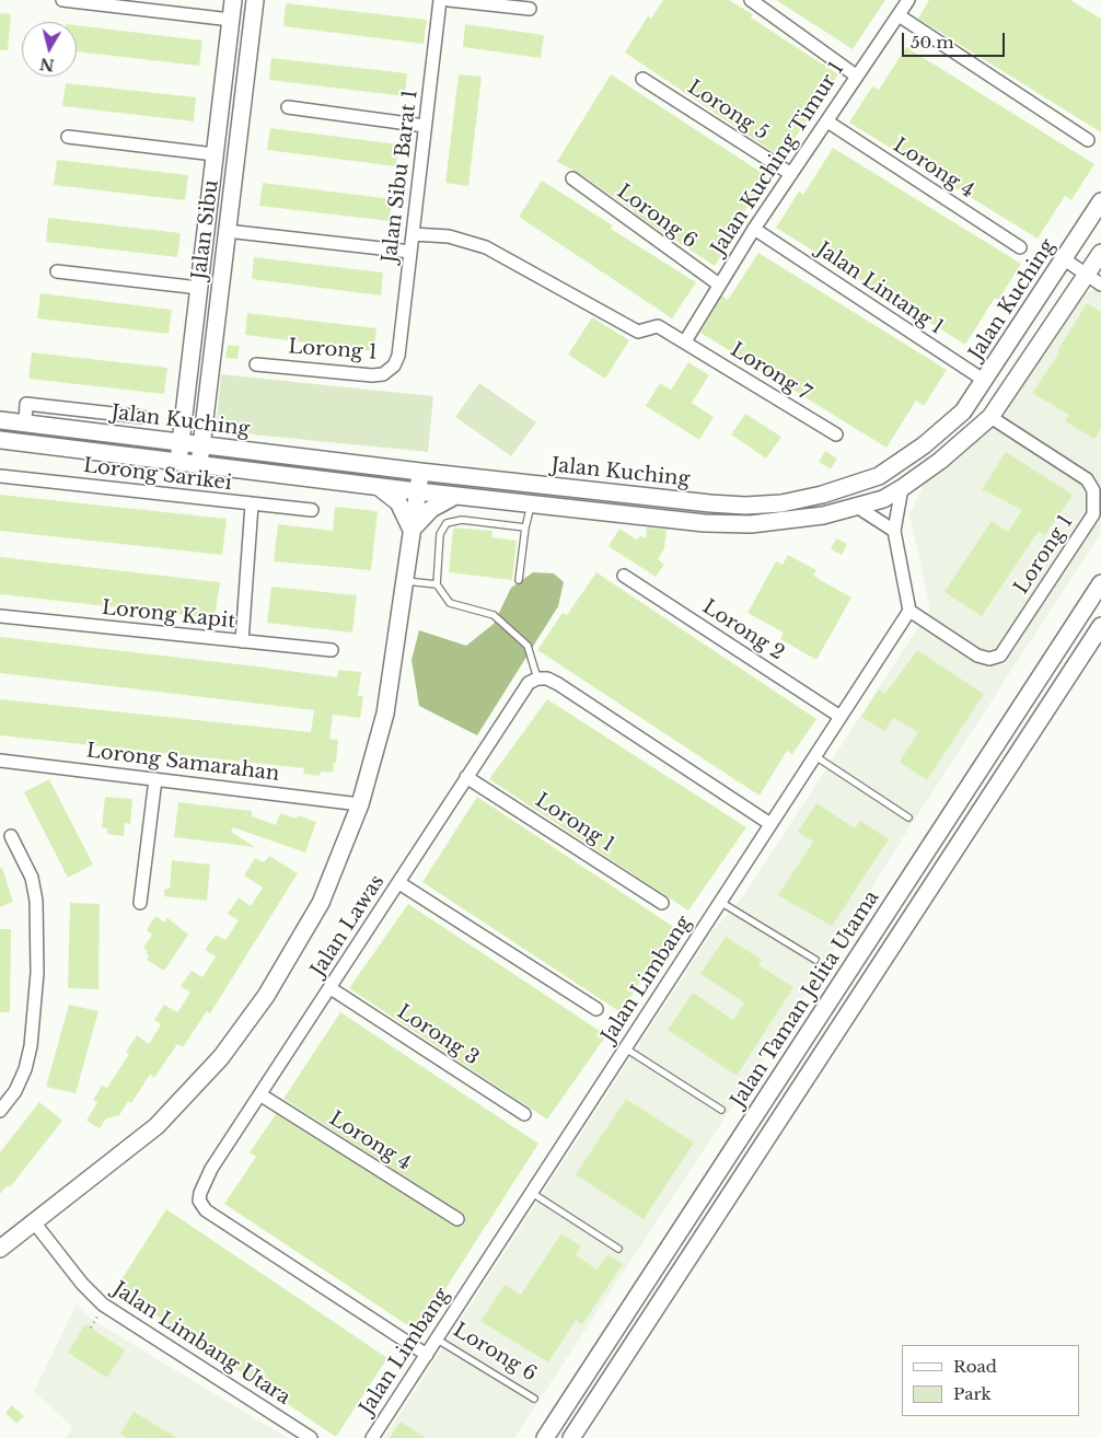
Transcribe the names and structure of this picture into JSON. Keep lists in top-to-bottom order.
{
  "streets": {
    "street": [
      "Lorong 5",
      "Jalan Kuching Timur 1",
      "Lorong 4",
      "Jalan Sibu Barat 1",
      "Lorong 6",
      "Jalan Sibu",
      "Jalan Lintang 1",
      "Jalan Kuching",
      "Lorong 1",
      "Lorong 7",
      "Lorong Sarikei",
      "Lorong Kapit",
      "Lorong 2",
      "Lorong Samarahan",
      "Jalan Lawas",
      "Jalan Limbang",
      "Jalan Taman Jelita Utama",
      "Lorong 3",
      "Jalan Limbang Utara"
    ]
  },
  "crossings": [
    ["Lorong 5", "Jalan Kuching Timur 1"],
    ["Jalan Kuching Timur 1", "Lorong 4"],
    ["Jalan Kuching Timur 1", "Lorong 6"],
    ["Jalan Kuching Timur 1", "Jalan Lintang 1"],
    ["Jalan Kuching Timur 1", "Lorong 7"],
    ["Lorong 4", "Jalan Lawas"],
    ["Jalan Sibu Barat 1", "Lorong 1"],
    ["Jalan Sibu Barat 1", "Lorong 7"],
    ["Lorong 6", "Jalan Limbang"],
    ["Jalan Sibu", "Jalan Kuching"],
    ["Jalan Lintang 1", "Jalan Kuching"],
    ["Jalan Kuching", "Lorong 1"],
    ["Lorong 1", "Jalan Lawas"],
    ["Lorong 1", "Jalan Limbang"],
    ["Lorong 2", "Jalan Limbang"],
    ["Jalan Lawas", "Jalan Limbang"],
    ["Jalan Lawas", "Lorong 3"]
  ],
  "legend": ["Road", "Park"],
  "scale_bar": "50 m",
  "north": "bottom"
}
